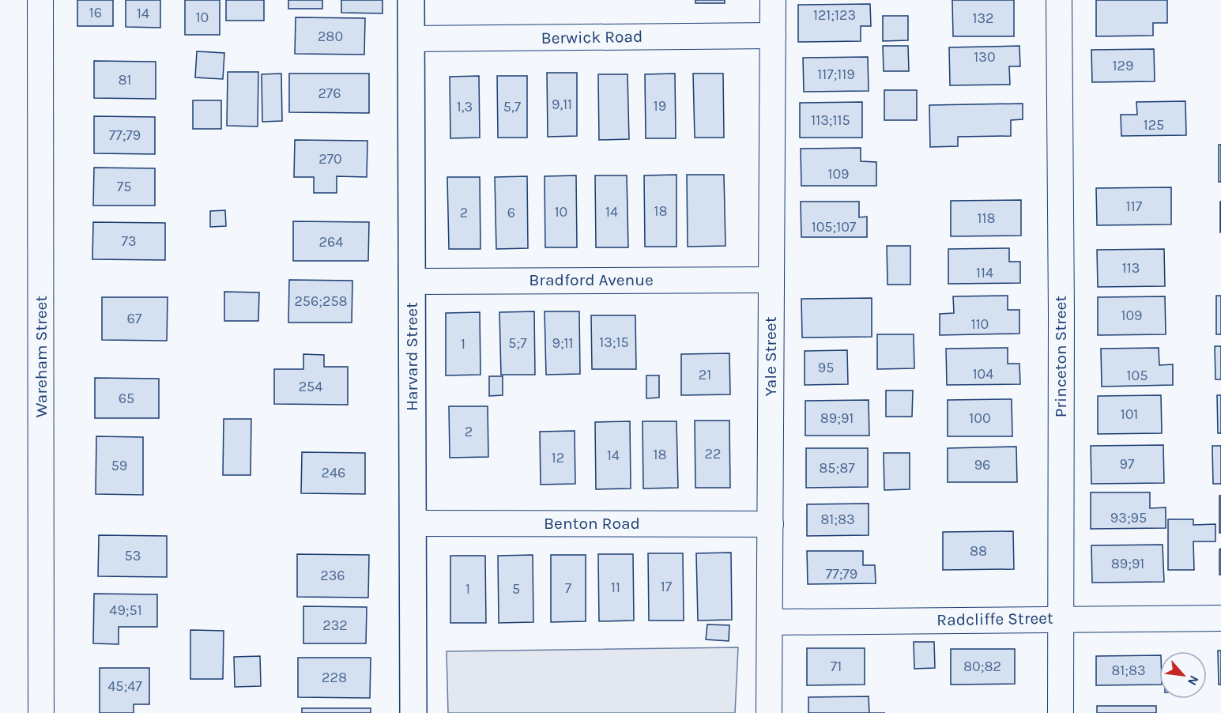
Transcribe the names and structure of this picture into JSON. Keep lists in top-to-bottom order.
{
  "streets": {
    "main road": ["Harvard Street"],
    "street": [
      "Berwick Road",
      "Bradford Avenue",
      "Wareham Street",
      "Yale Street",
      "Princeton Street",
      "Benton Road",
      "Radcliffe Street"
    ]
  },
  "crossings": [
    ["Berwick Road", "Harvard Street"],
    ["Berwick Road", "Yale Street"],
    ["Bradford Avenue", "Harvard Street"],
    ["Bradford Avenue", "Yale Street"],
    ["Harvard Street", "Benton Road"],
    ["Yale Street", "Benton Road"],
    ["Yale Street", "Radcliffe Street"],
    ["Princeton Street", "Radcliffe Street"]
  ],
  "house_numbers": [
    "16",
    "14",
    "121;123",
    "10",
    "132",
    "280",
    "130",
    "129",
    "117;119",
    "81",
    "276",
    "9,11",
    "19",
    "1,3",
    "5,7",
    "113;115",
    "125",
    "77;79",
    "270",
    "109",
    "75",
    "117",
    "18",
    "10",
    "14",
    "2",
    "6",
    "118",
    "105;107",
    "73",
    "264",
    "113",
    "114",
    "256;258",
    "109",
    "67",
    "110",
    "13;15",
    "5;7",
    "9;11",
    "1",
    "95",
    "104",
    "21",
    "105",
    "254",
    "65",
    "101",
    "89;91",
    "100",
    "2",
    "22",
    "18",
    "14",
    "12",
    "97",
    "96",
    "59",
    "85;87",
    "246",
    "93;95",
    "81;83",
    "88",
    "53",
    "89;91",
    "77;79",
    "236",
    "17",
    "11",
    "7",
    "1",
    "5",
    "49;51",
    "232",
    "71",
    "80;82",
    "81;83",
    "228",
    "45;47"
  ],
  "north": "bottom right"
}
